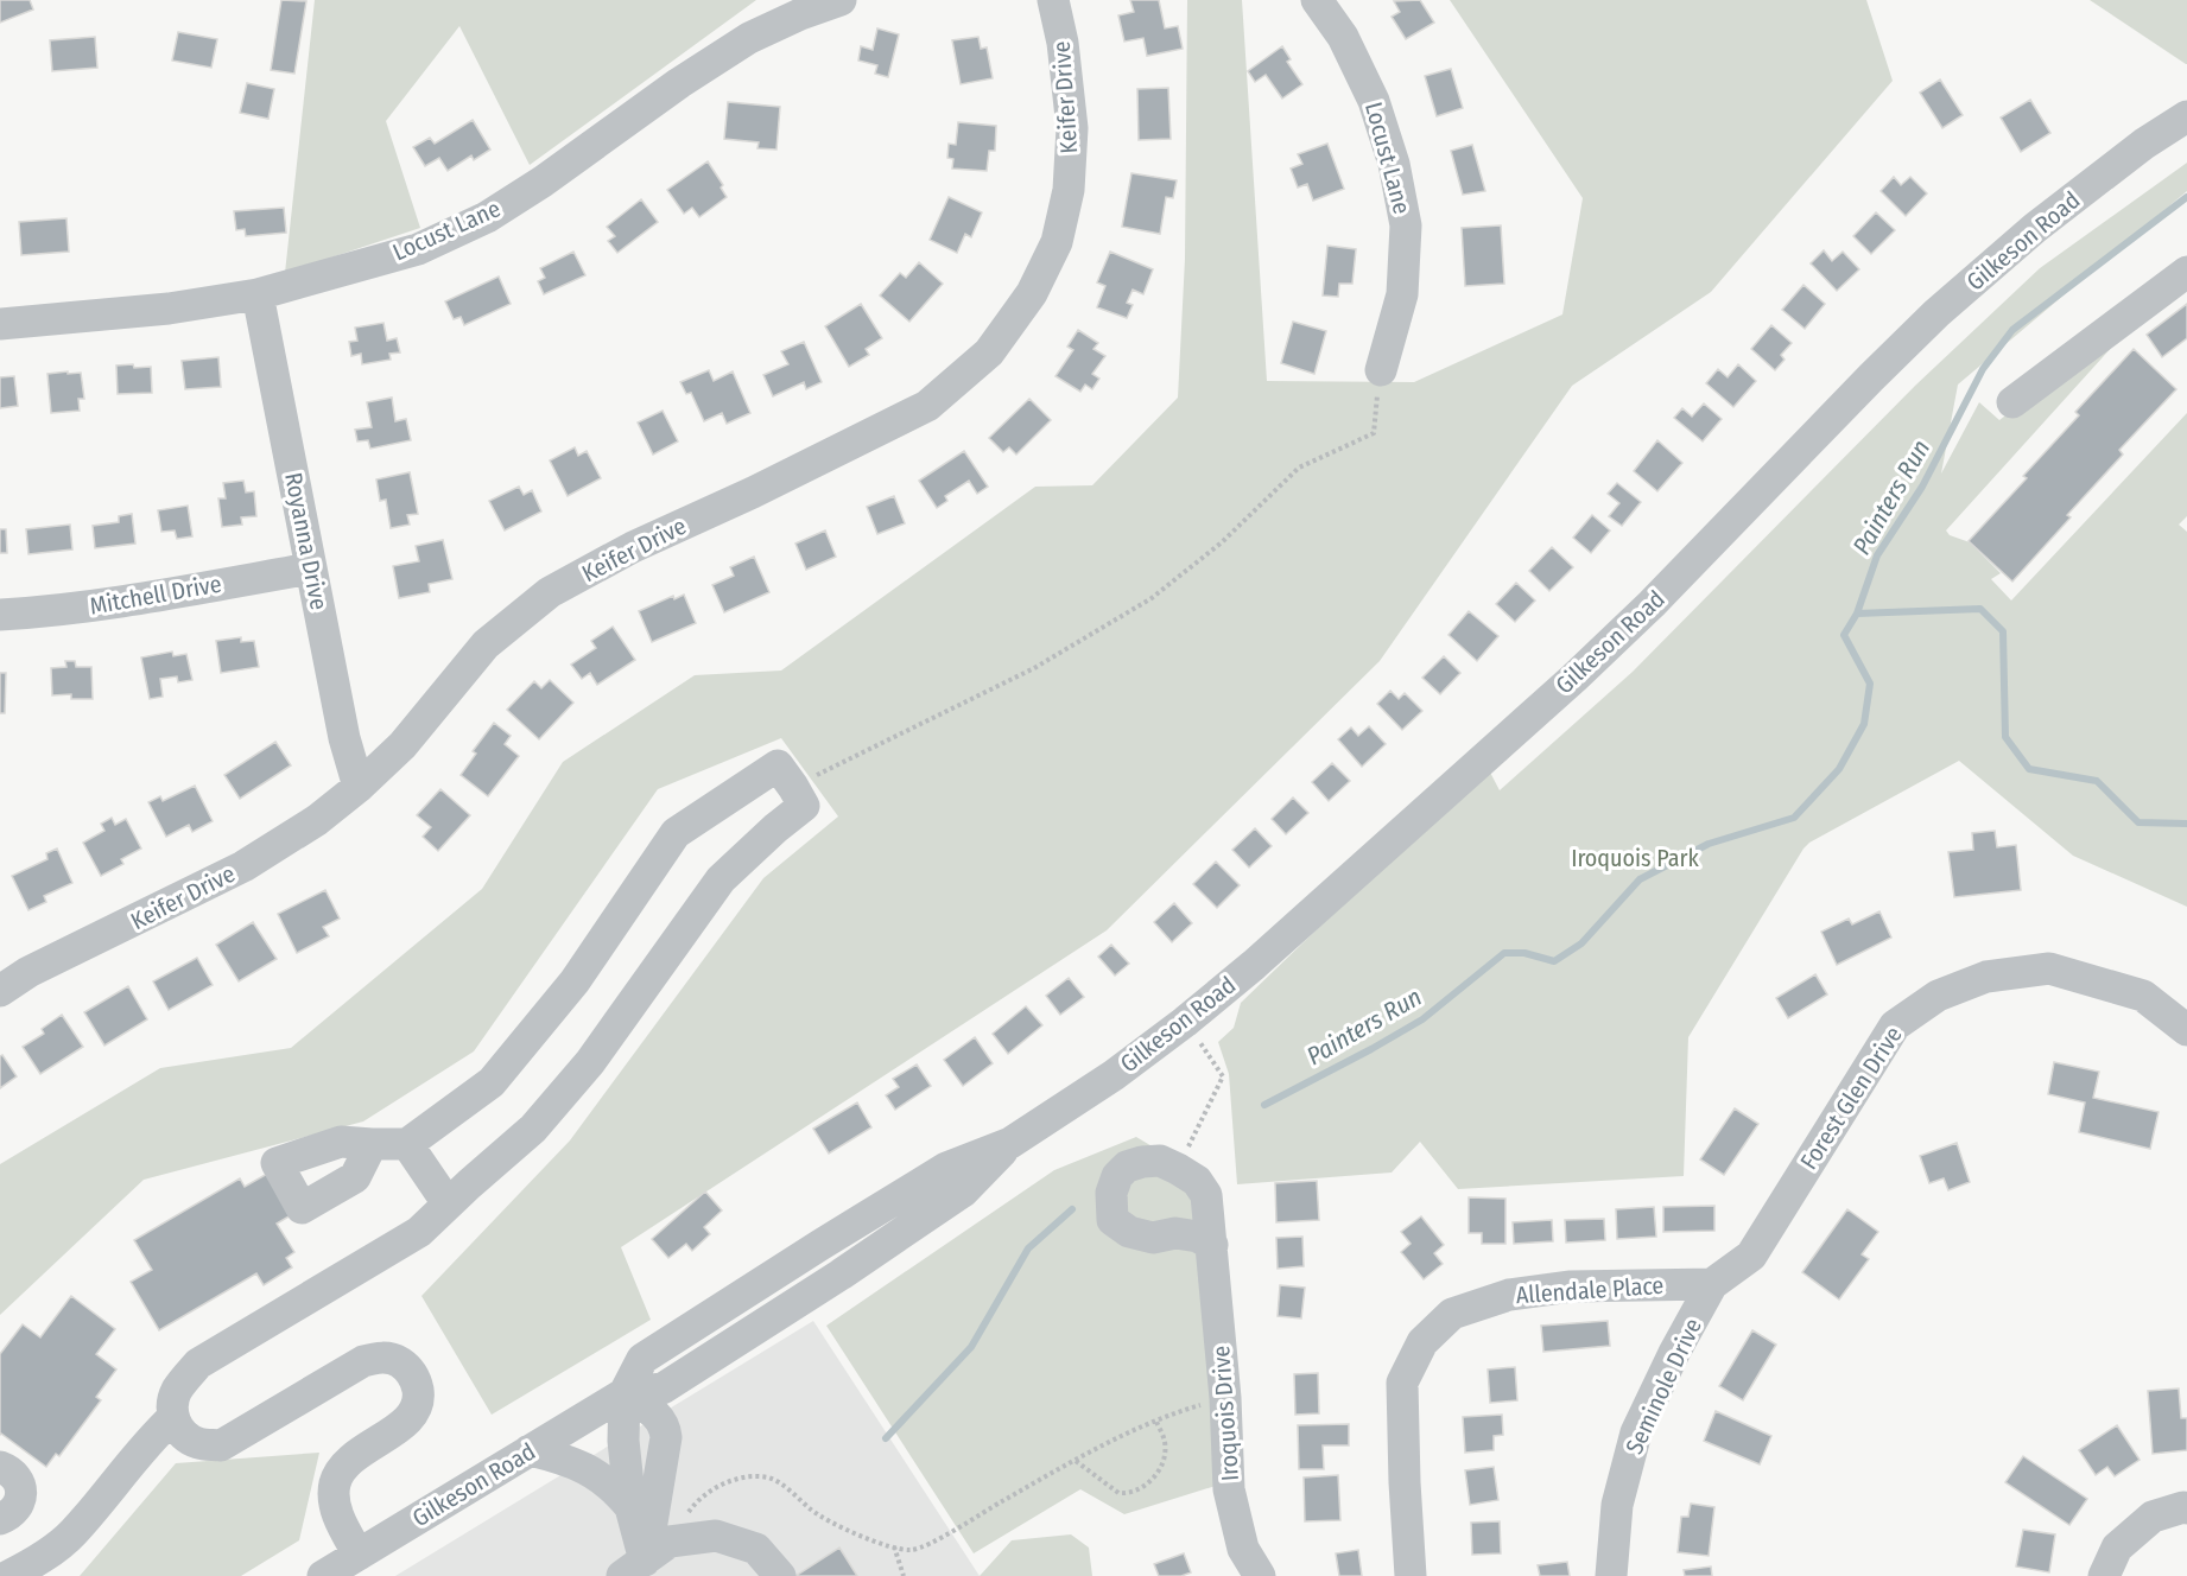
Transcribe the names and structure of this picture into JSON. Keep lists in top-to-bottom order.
{
  "streets": {
    "street": [
      "Keifer Drive",
      "Locust Lane",
      "Gilkeson Road",
      "Royanna Drive",
      "Mitchell Drive",
      "Forest Glen Drive",
      "Allendale Place",
      "Seminole Drive",
      "Iroquois Drive"
    ]
  },
  "crossings": [
    ["Keifer Drive", "Royanna Drive"],
    ["Locust Lane", "Royanna Drive"],
    ["Royanna Drive", "Mitchell Drive"],
    ["Forest Glen Drive", "Allendale Place"],
    ["Forest Glen Drive", "Seminole Drive"],
    ["Allendale Place", "Seminole Drive"]
  ],
  "water": ["Painters Run"],
  "parks": ["Iroquois Park"]
}
